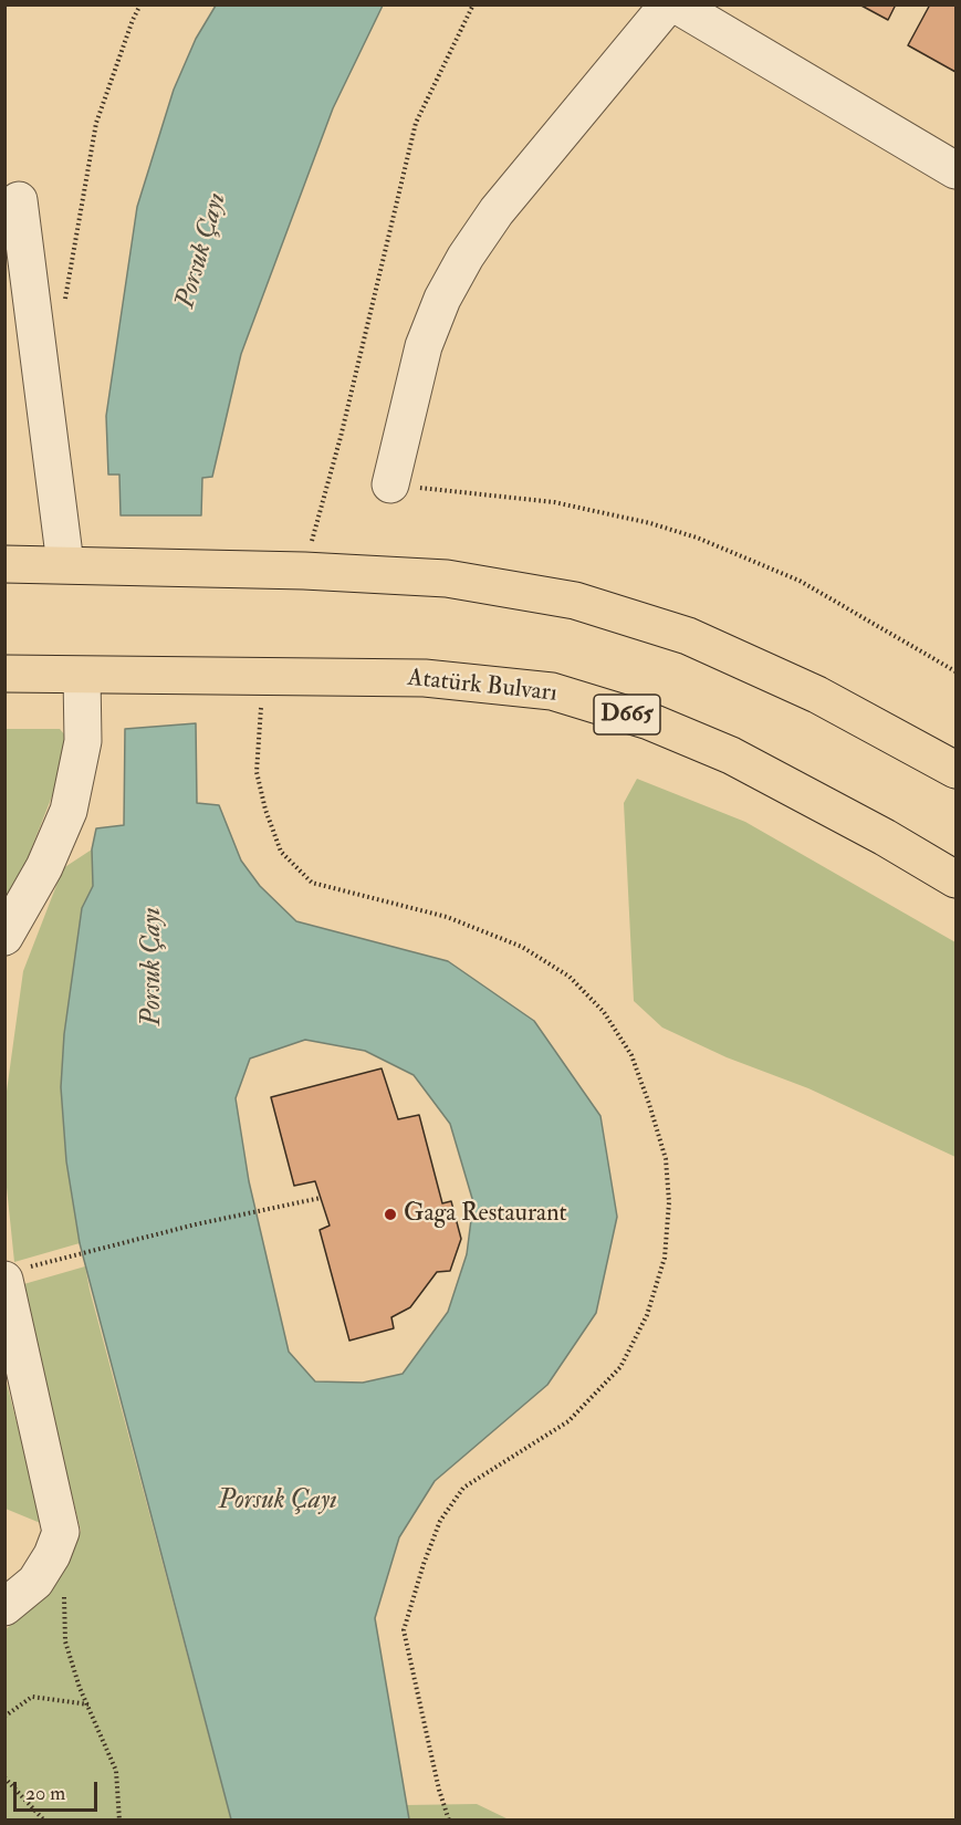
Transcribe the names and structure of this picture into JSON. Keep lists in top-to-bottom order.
{
  "streets": {
    "highway": ["Atatürk Bulvarı", "D665"]
  },
  "water": ["Porsuk Çayı"],
  "places": ["Gaga Restaurant"],
  "scale_bar": "20 m"
}
